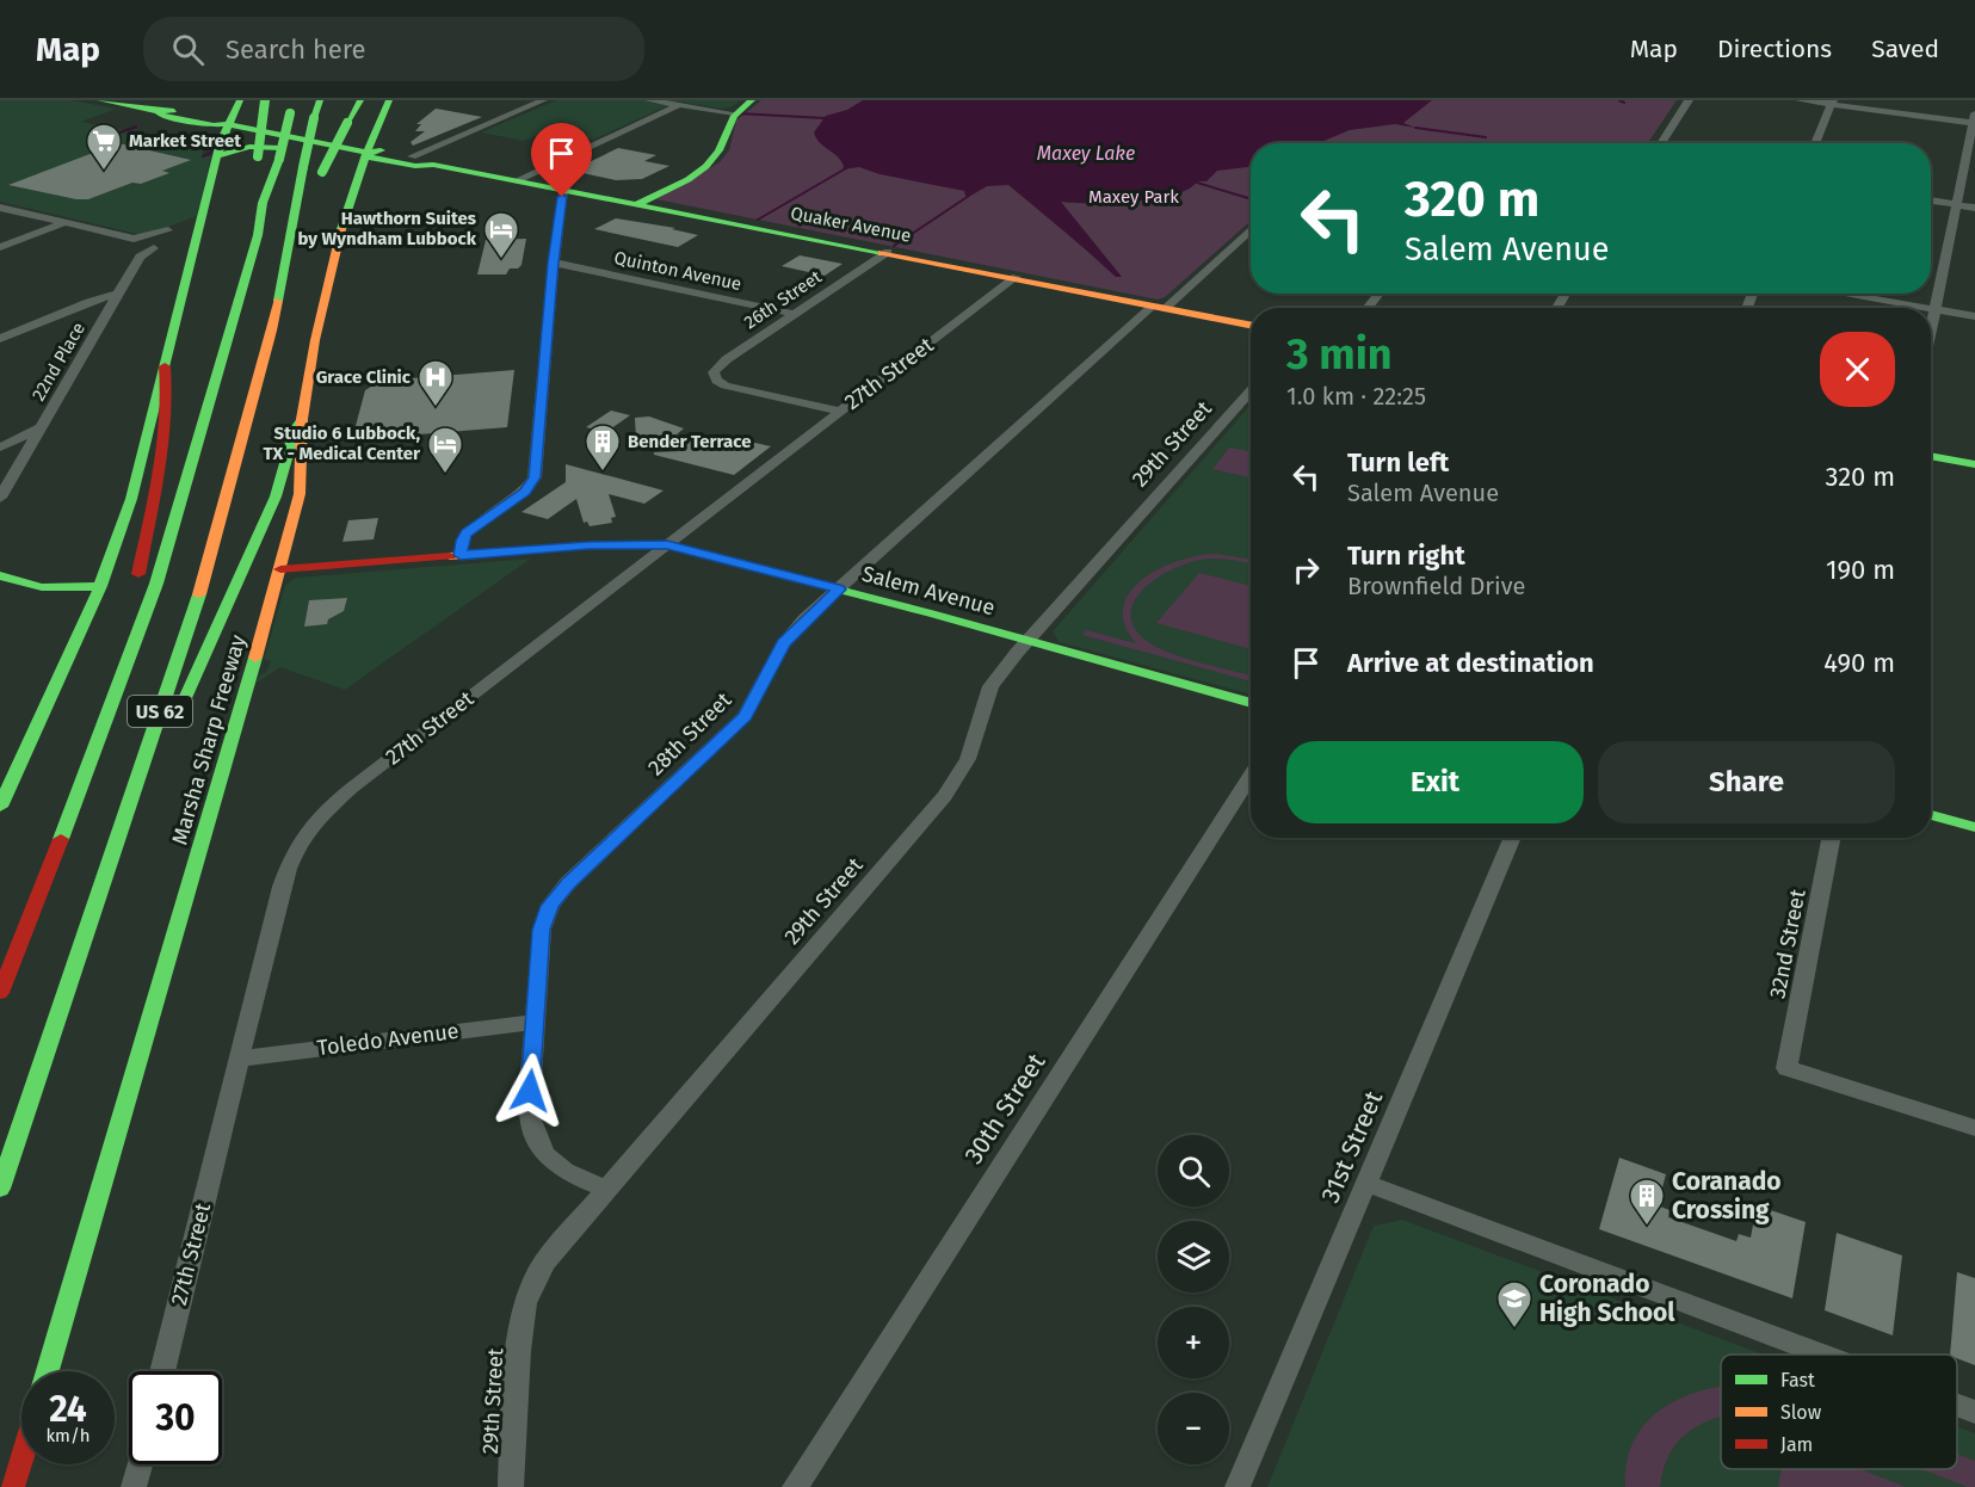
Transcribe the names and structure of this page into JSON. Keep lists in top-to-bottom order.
{
  "streets": {
    "main road": [
      "Quaker Avenue",
      "Salem Avenue",
      "US 62",
      "Marsha Sharp Freeway"
    ],
    "street": [
      "Quinton Avenue",
      "26th Street",
      "22nd Place",
      "27th Street",
      "29th Street",
      "28th Street",
      "32nd Street",
      "Toledo Avenue",
      "30th Street",
      "31st Street"
    ]
  },
  "crossings": [
    ["Quaker Avenue", "26th Street"],
    ["Quaker Avenue", "27th Street"],
    ["Quaker Avenue", "28th Street"],
    ["Quaker Avenue", "Marsha Sharp Freeway"],
    ["Quinton Avenue", "26th Street"],
    ["26th Street", "27th Street"],
    ["27th Street", "Salem Avenue"],
    ["27th Street", "Toledo Avenue"],
    ["29th Street", "Salem Avenue"],
    ["29th Street", "28th Street"],
    ["Salem Avenue", "28th Street"],
    ["Salem Avenue", "Marsha Sharp Freeway"],
    ["28th Street", "Toledo Avenue"]
  ],
  "water": ["Maxey Lake"],
  "parks": ["Maxey Park"],
  "places": {
    "supermarket": ["Market Street"],
    "hotel": ["Hawthorn Suites by Wyndham Lubbock", "Studio 6 Lubbock, TX - Medical Center"],
    "hospital": ["Grace Clinic"],
    "building": ["Bender Terrace", "Coranado Crossing"],
    "school or university": ["Coronado High School"]
  },
  "legend": ["Fast", "Slow", "Jam"],
  "page": {
    "header": "Map",
    "search": "Search here",
    "nav": ["Map", "Directions", "Saved"],
    "turn": ["320 m", "Salem Avenue"],
    "heading": ["3 min", "1.0 km · 22:25"],
    "list": [
      {
        "name": "Turn left",
        "note": "Salem Avenue",
        "value": "320 m"
      },
      {
        "name": "Turn right",
        "note": "Brownfield Drive",
        "value": "190 m"
      },
      {
        "name": "Arrive at destination",
        "value": "490 m"
      }
    ],
    "buttons": ["Exit", "Share"],
    "map_buttons": ["+", "−"],
    "speed": "24 km/h",
    "limit": "30"
  }
}
